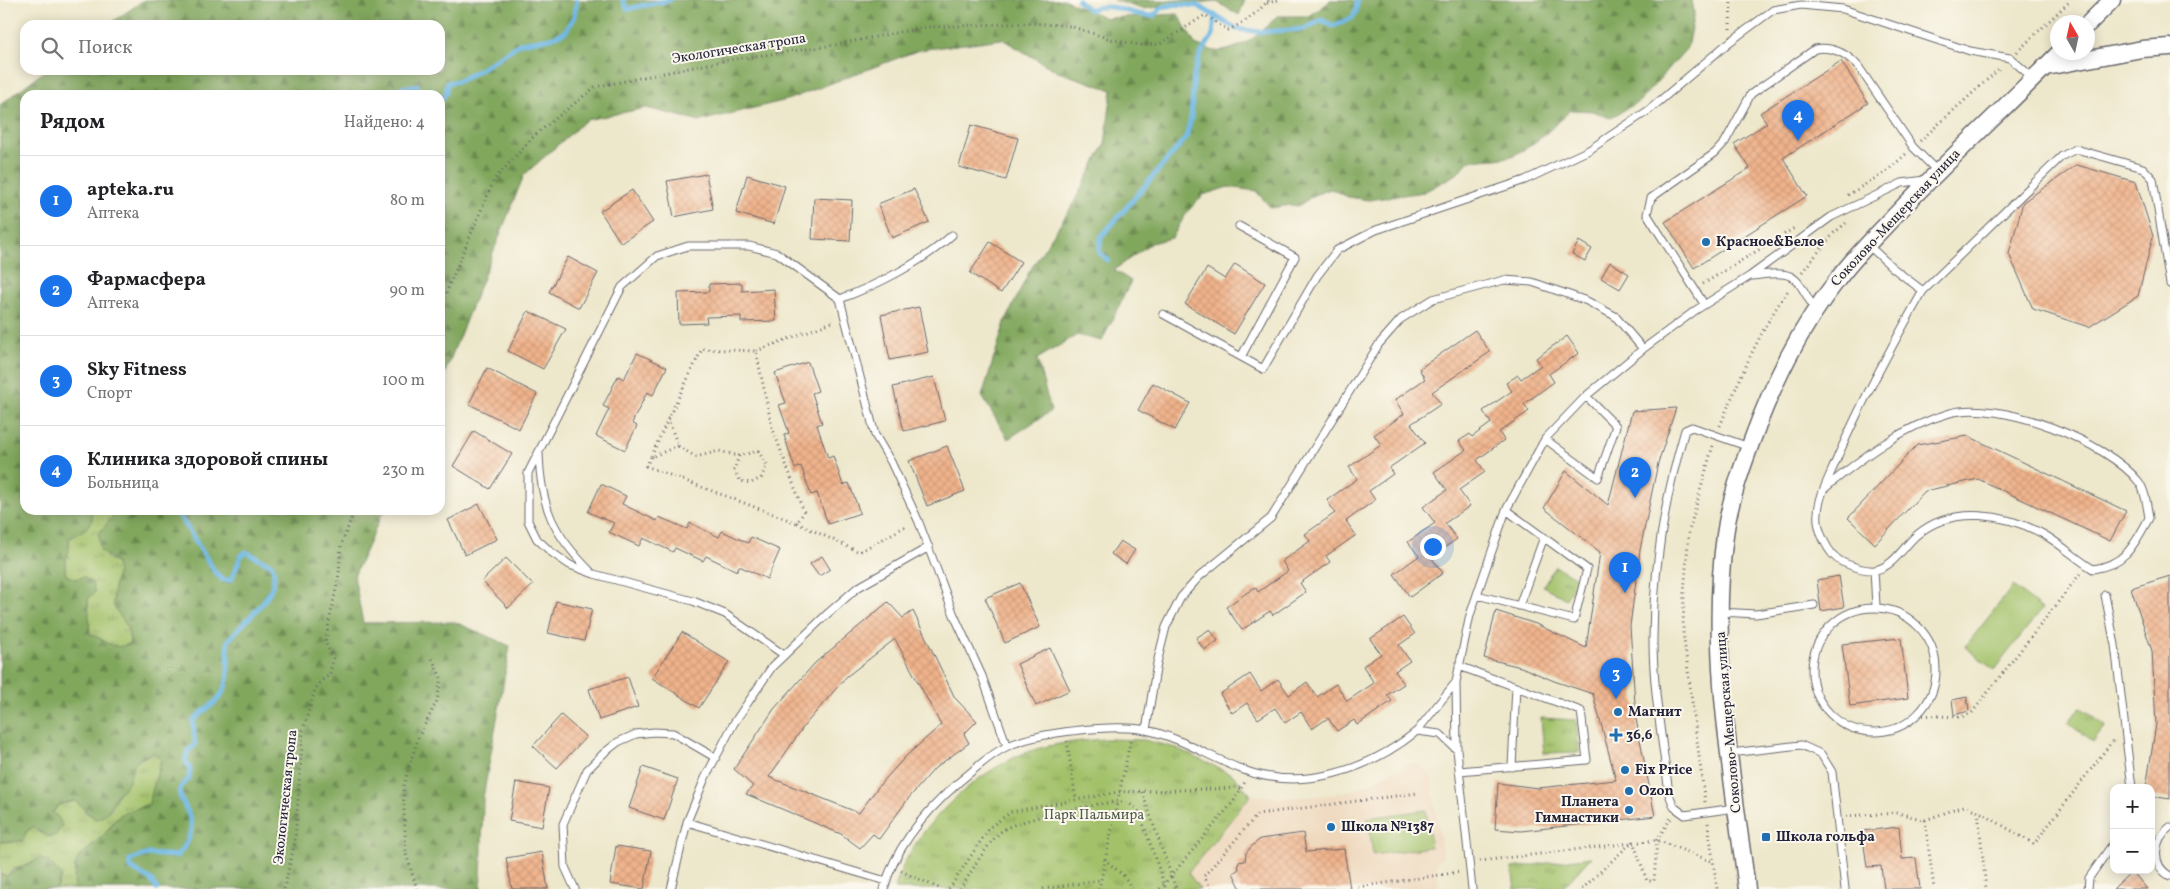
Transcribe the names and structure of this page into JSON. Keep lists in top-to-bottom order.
{
  "streets": {
    "street": ["Соколово-Мещерская улица"],
    "path": ["Экологическая тропа"]
  },
  "parks": ["Парк Пальмира"],
  "places": {
    "other": [
      "Красное&Белое",
      "Магнит",
      "Fix Price",
      "Ozon",
      "Планета Гимнастики",
      "Школа №1387"
    ],
    "health": ["36,6"],
    "transit": ["Школа гольфа"]
  },
  "north": "top",
  "page": {
    "search": "Поиск",
    "heading": ["Рядом", "Найдено: 4"],
    "pins": [
      "4",
      "2",
      "1",
      "3"
    ],
    "list": [
      {
        "mark": "1",
        "name": "apteka.ru",
        "note": "Аптека",
        "value": "80 m"
      },
      {
        "mark": "2",
        "name": "Фармасфера",
        "note": "Аптека",
        "value": "90 m"
      },
      {
        "mark": "3",
        "name": "Sky Fitness",
        "note": "Спорт",
        "value": "100 m"
      },
      {
        "mark": "4",
        "name": "Клиника здоровой спины",
        "note": "Больница",
        "value": "230 m"
      }
    ],
    "map_buttons": ["+", "−"]
  }
}
